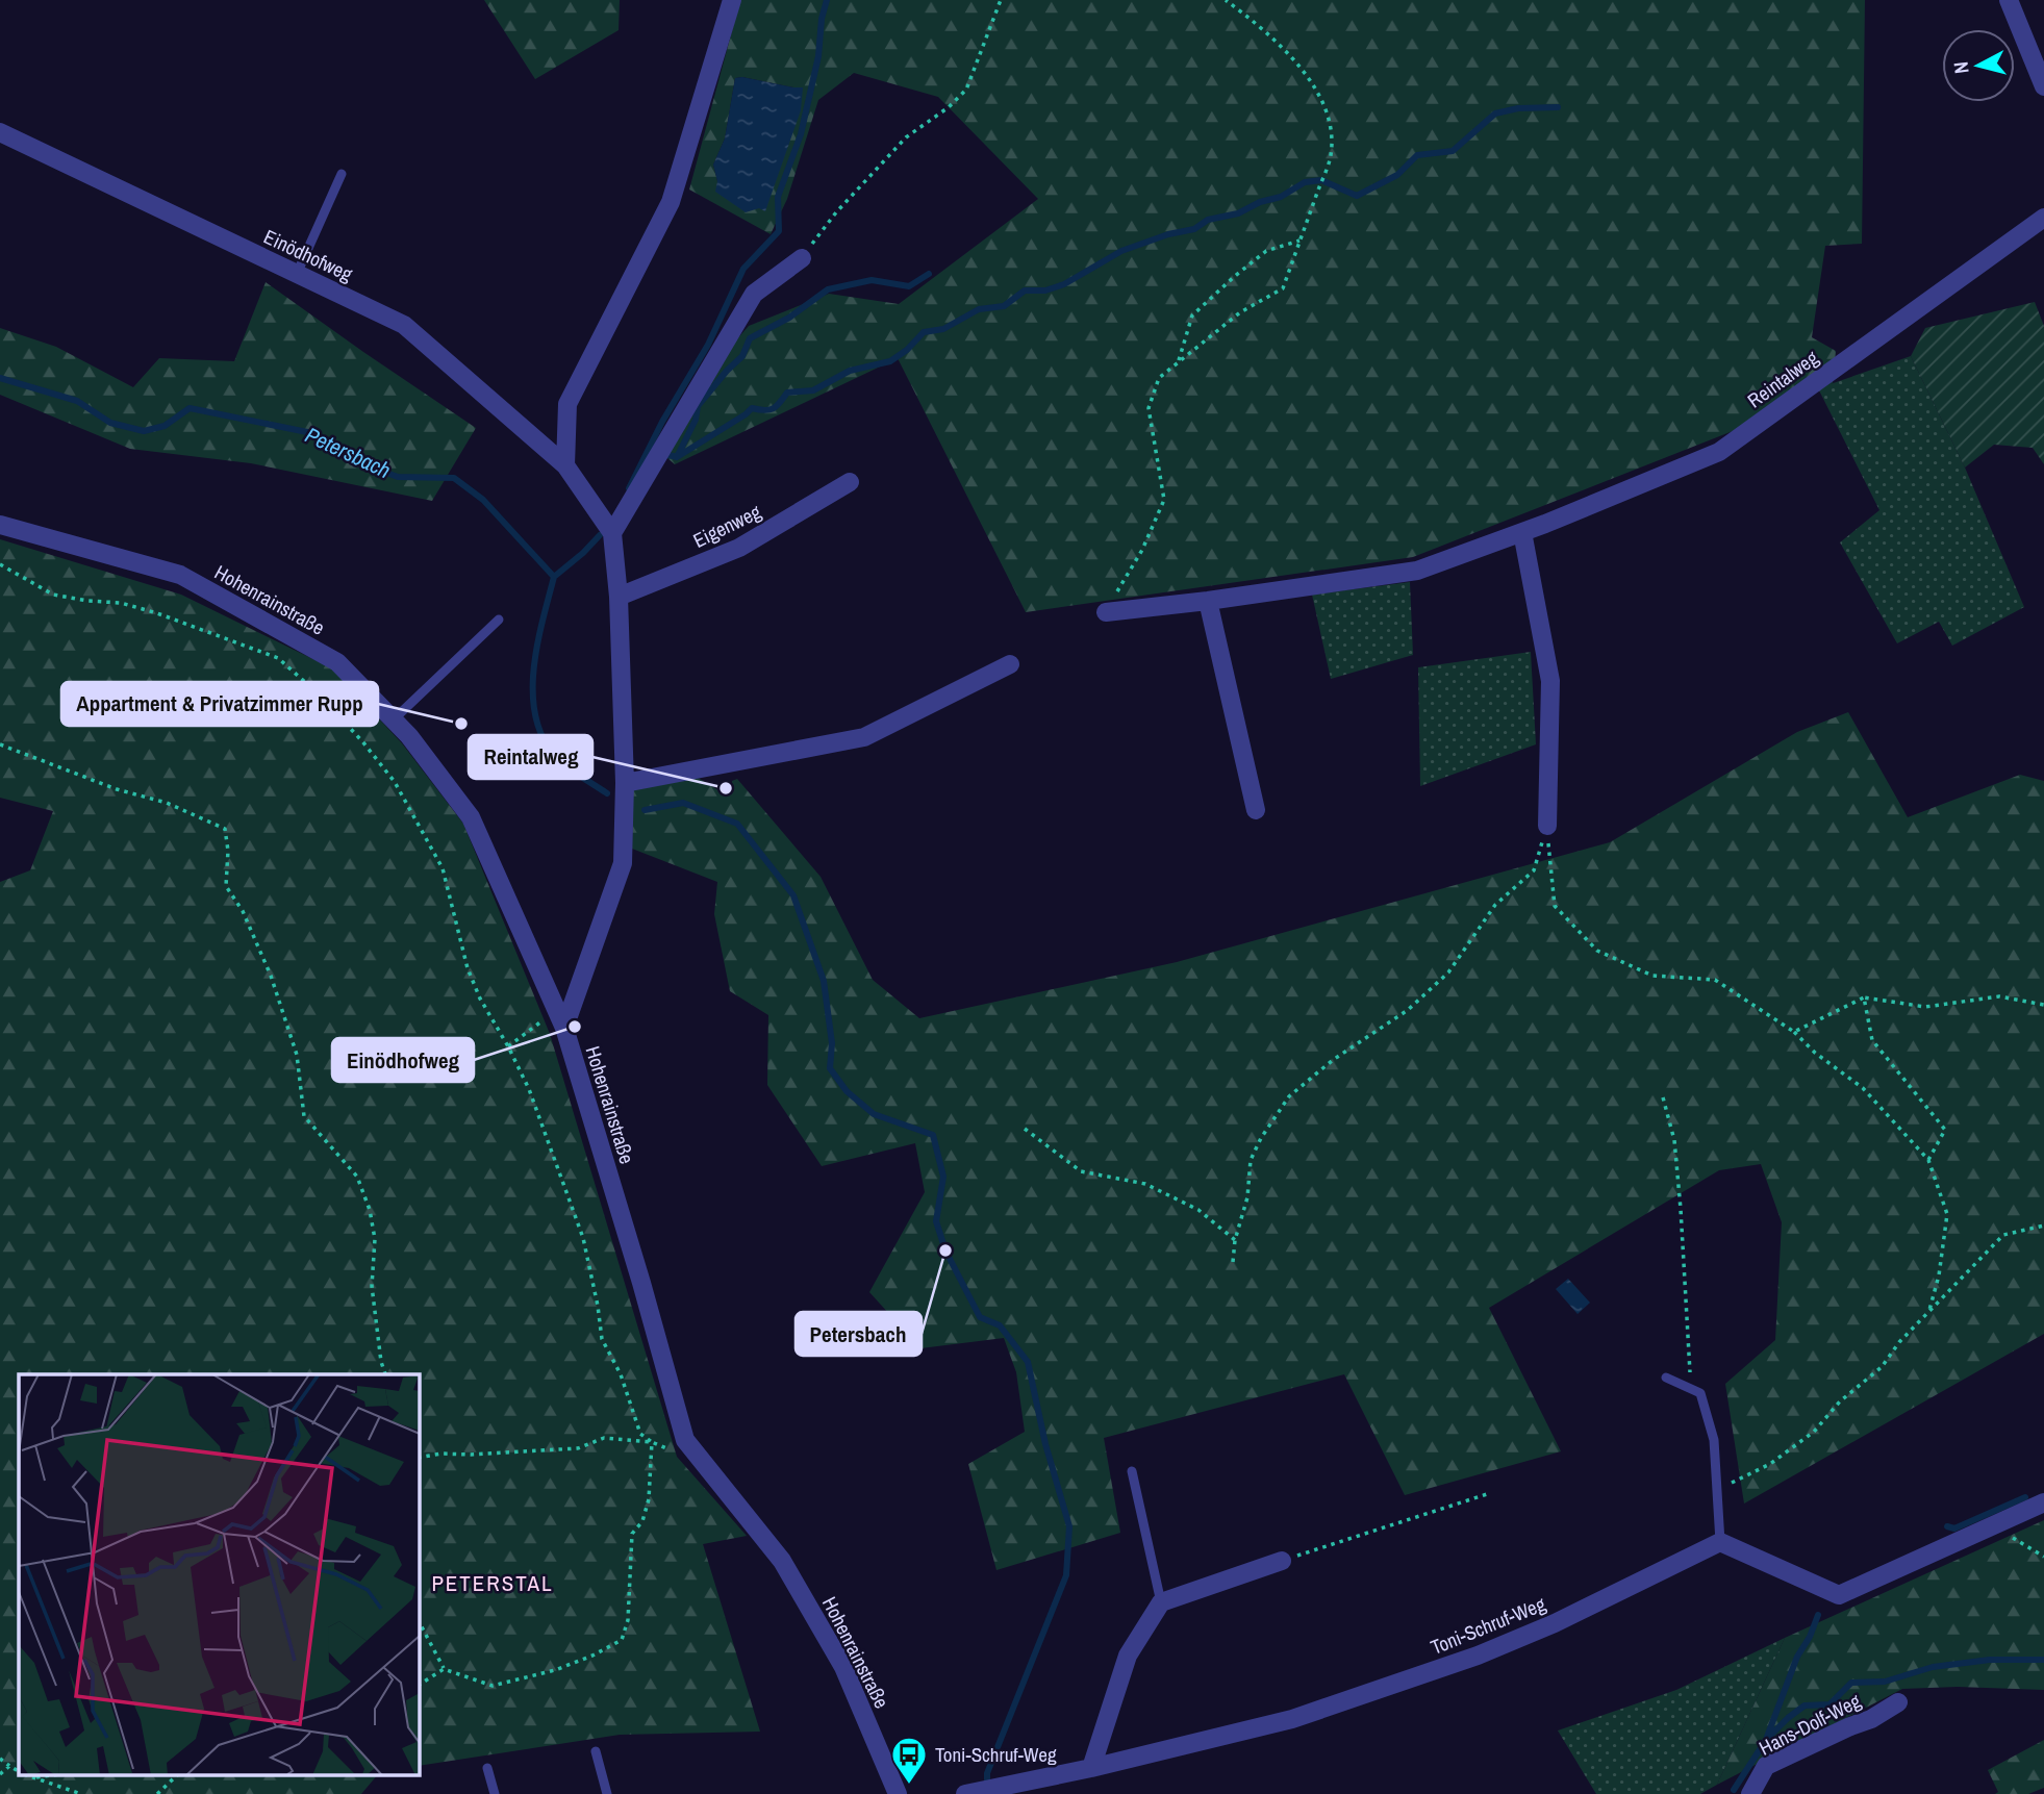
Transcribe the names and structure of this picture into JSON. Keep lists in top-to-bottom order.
{
  "streets": {
    "street": [
      "Einödhofweg",
      "Reintalweg",
      "Eigenweg",
      "Hohenrainstraße",
      "Toni-Schruf-Weg",
      "Hans-Dolf-Weg"
    ]
  },
  "crossings": [
    ["Einödhofweg", "Eigenweg"],
    ["Einödhofweg", "Hohenrainstraße"]
  ],
  "districts": ["PETERSTAL"],
  "water": ["Petersbach"],
  "places": {
    "other": [
      "Appartment & Privatzimmer Rupp",
      "Reintalweg",
      "Einödhofweg",
      "Petersbach"
    ],
    "bus stop": ["Toni-Schruf-Weg"]
  },
  "north": "left"
}
